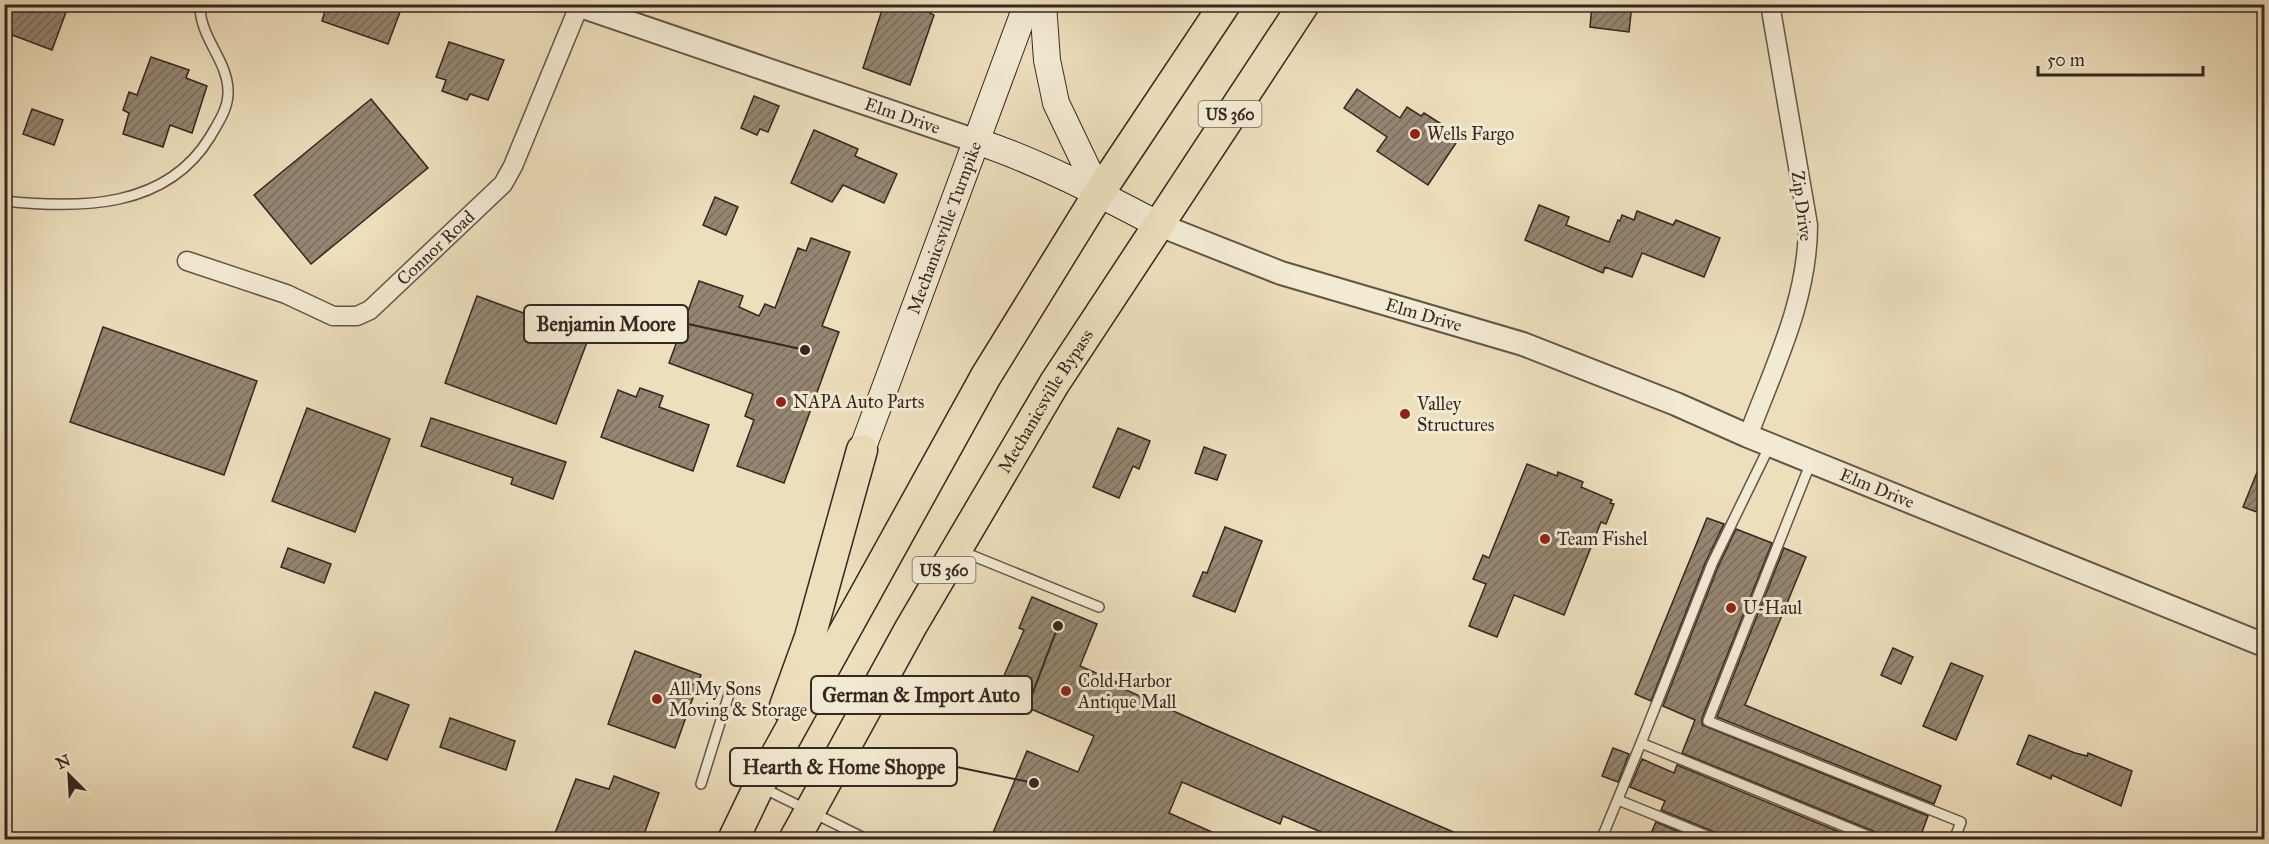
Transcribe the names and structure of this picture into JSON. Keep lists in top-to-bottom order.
{
  "streets": {
    "highway": ["US 360", "Mechanicsville Bypass"],
    "main road": ["Elm Drive", "Mechanicsville Turnpike"],
    "street": ["Zip Drive", "Connor Road"]
  },
  "crossings": [
    ["US 360", "Elm Drive"],
    ["US 360", "Mechanicsville Bypass"],
    ["Elm Drive", "Zip Drive"],
    ["Elm Drive", "Mechanicsville Turnpike"],
    ["Elm Drive", "Connor Road"],
    ["Elm Drive", "Mechanicsville Bypass"]
  ],
  "places": [
    "Wells Fargo",
    "Benjamin Moore",
    "NAPA Auto Parts",
    "Valley Structures",
    "Team Fishel",
    "U-Haul",
    "German & Import Auto",
    "Cold Harbor Antique Mall",
    "All My Sons Moving & Storage",
    "Hearth & Home Shoppe"
  ],
  "scale_bar": "50 m",
  "north": "top left"
}
